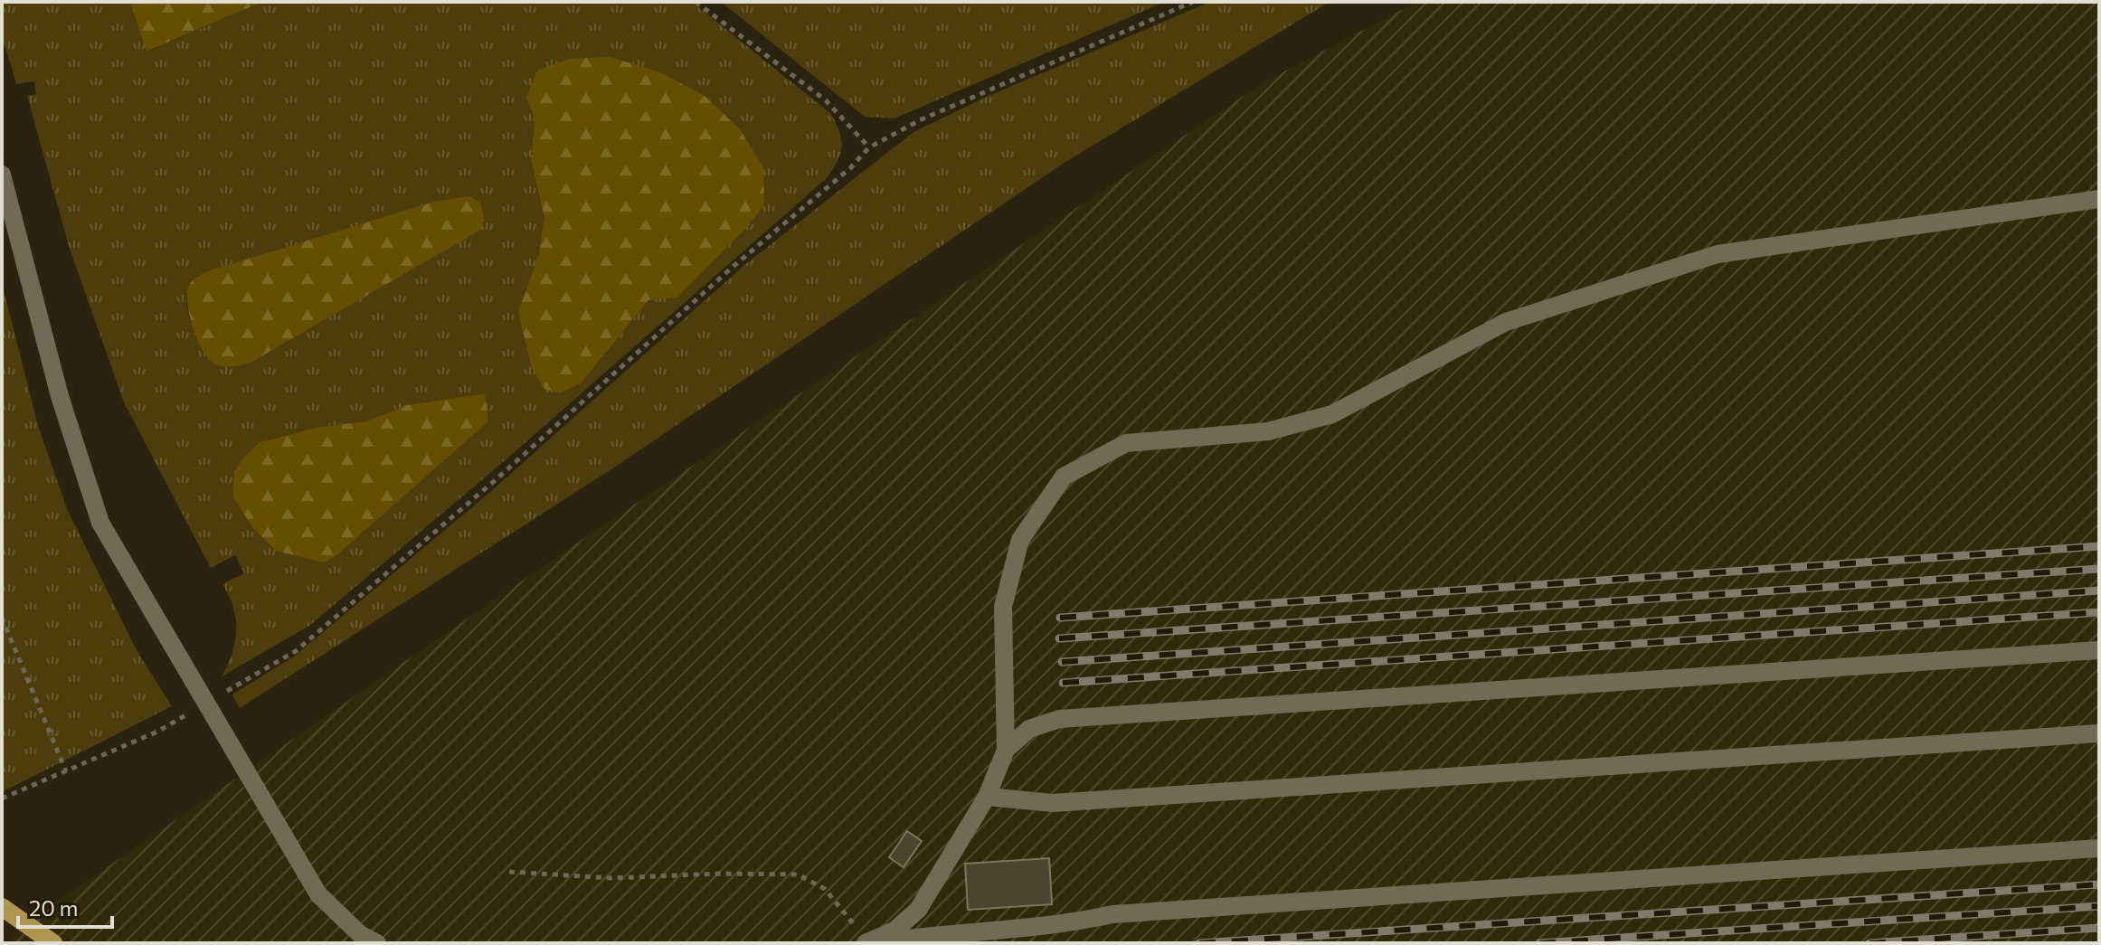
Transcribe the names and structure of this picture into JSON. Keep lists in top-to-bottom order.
{
  "scale_bar": "20 m"
}
